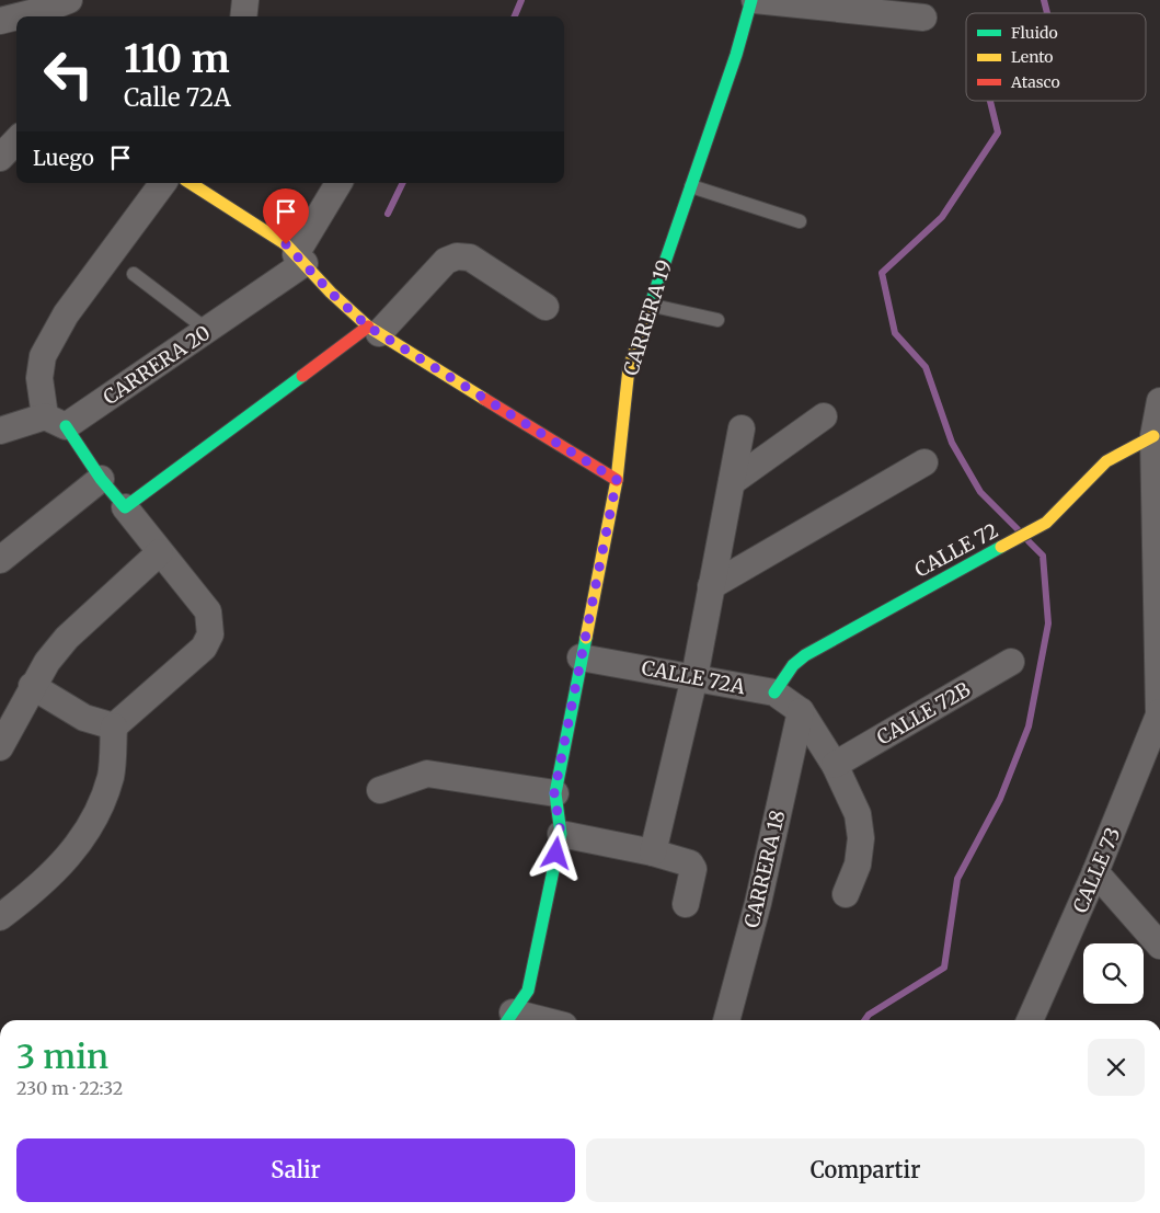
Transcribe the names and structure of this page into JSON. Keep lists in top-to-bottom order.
{
  "streets": {
    "street": [
      "CARRERA 19",
      "CARRERA 20",
      "CALLE 72",
      "CALLE 72A",
      "CALLE 72B",
      "CARRERA 18",
      "CALLE 73"
    ]
  },
  "crossings": [
    ["CARRERA 19", "CALLE 72A"],
    ["CALLE 72", "CALLE 72A"],
    ["CALLE 72A", "CARRERA 18"]
  ],
  "legend": ["Fluido", "Lento", "Atasco"],
  "page": {
    "turn": ["110 m", "Calle 72A"],
    "then": "Luego",
    "heading": ["3 min", "230 m · 22:32"],
    "buttons": ["Salir", "Compartir"]
  }
}
